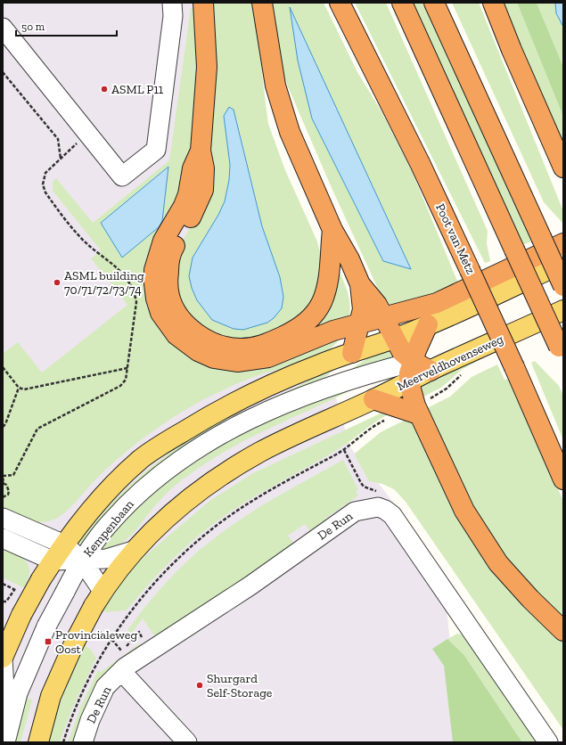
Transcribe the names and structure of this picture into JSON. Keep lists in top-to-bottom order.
{
  "streets": {
    "highway": ["Poot van Metz"],
    "main road": ["Meerveldhovenseweg", "Kempenbaan"],
    "street": ["De Run"]
  },
  "places": {
    "other": ["ASML P11", "ASML building 70/71/72/73/74", "Shurgard Self-Storage"],
    "transit": ["Provincialeweg Oost"]
  },
  "scale_bar": "50 m"
}
